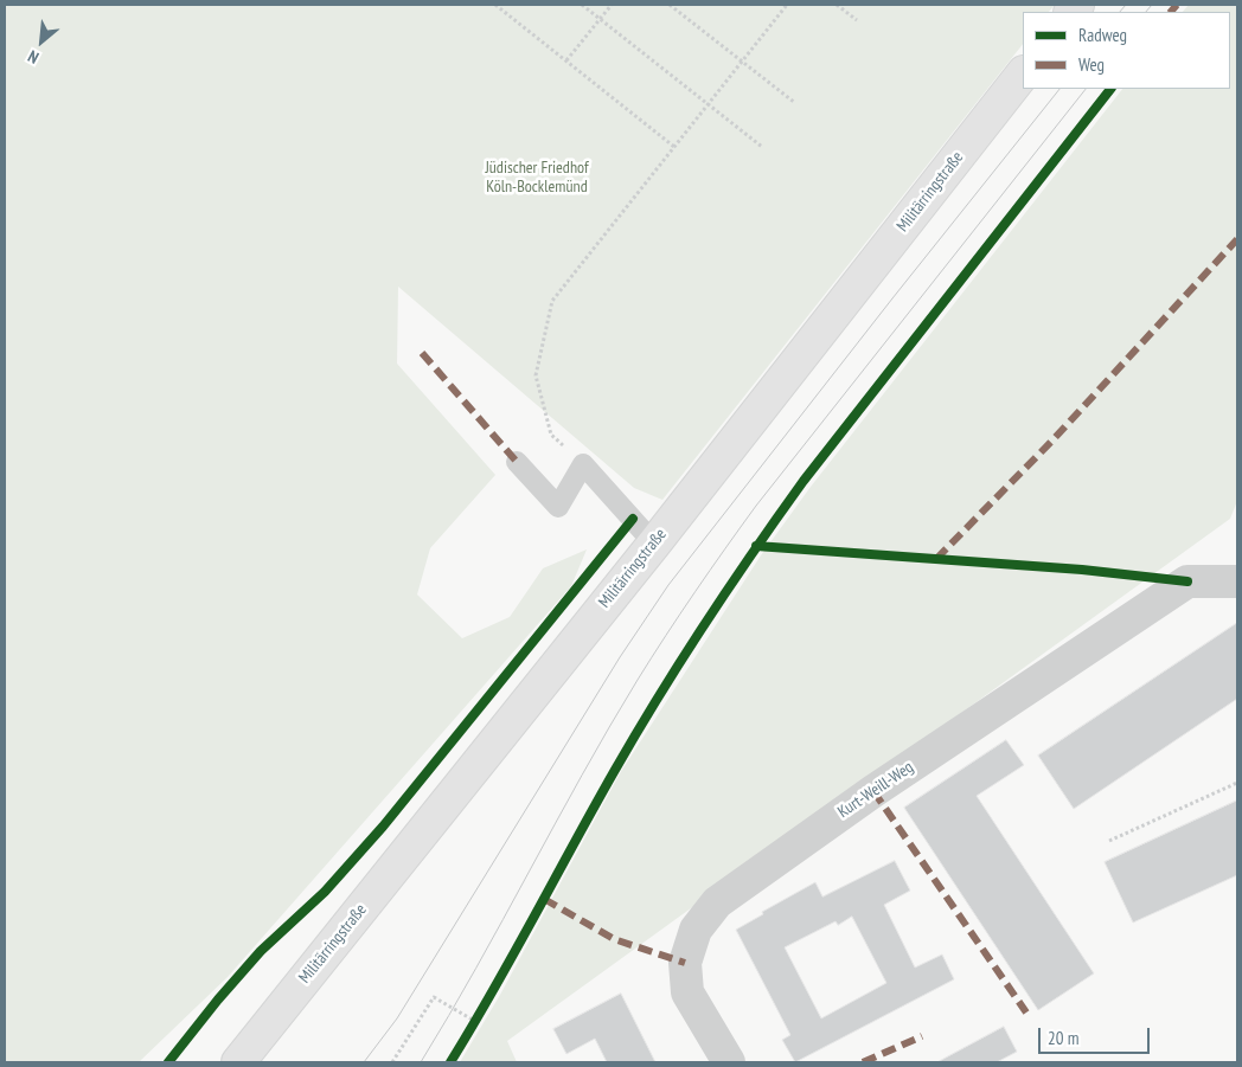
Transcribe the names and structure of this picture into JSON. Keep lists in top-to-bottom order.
{
  "streets": {
    "main road": ["Militärringstraße"],
    "street": ["Kurt-Weill-Weg"]
  },
  "parks": ["Jüdischer Friedhof Köln-Bocklemünd"],
  "legend": ["Radweg", "Weg"],
  "scale_bar": "20 m",
  "north": "bottom left"
}
